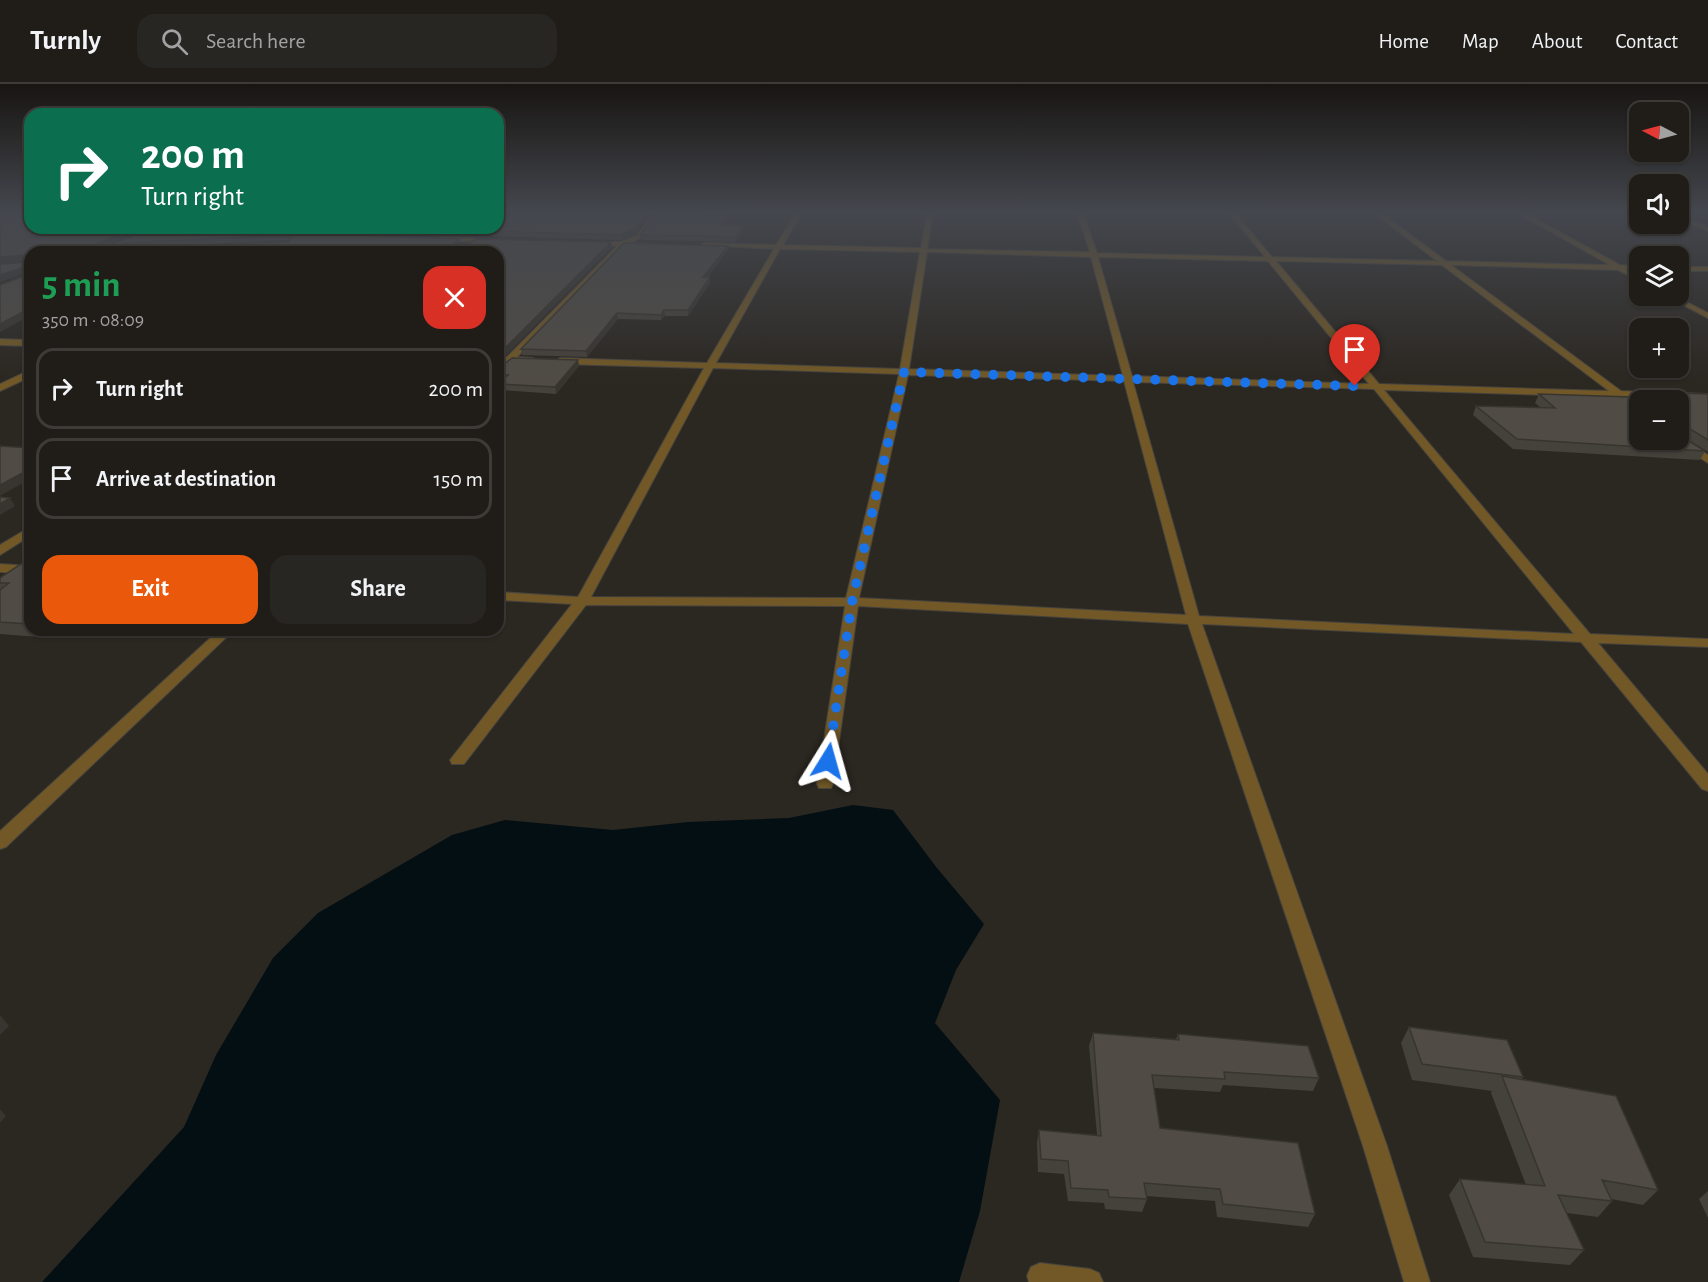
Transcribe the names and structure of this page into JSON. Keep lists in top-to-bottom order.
{
  "north": "left",
  "page": {
    "header": "Turnly",
    "search": "Search here",
    "nav": [
      "Home",
      "Map",
      "About",
      "Contact"
    ],
    "map_buttons": ["+", "−"],
    "turn": ["200 m", "Turn right"],
    "heading": ["5 min", "350 m · 08:09"],
    "list": [
      {
        "name": "Turn right",
        "value": "200 m"
      },
      {
        "name": "Arrive at destination",
        "value": "150 m"
      }
    ],
    "buttons": ["Exit", "Share"]
  }
}
